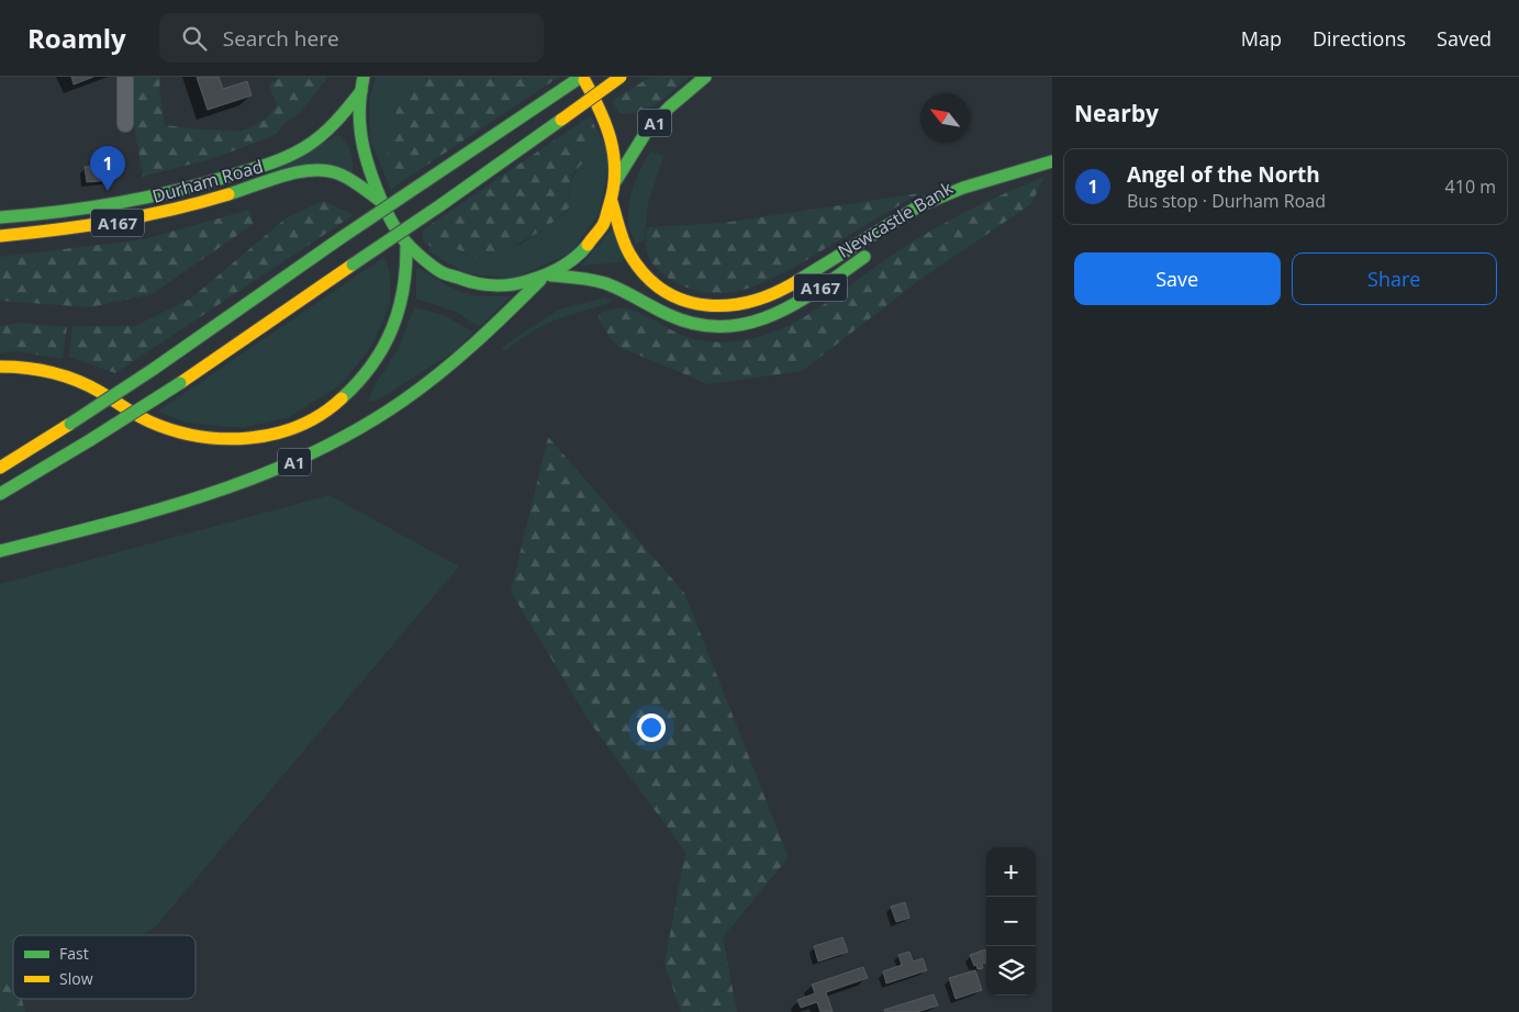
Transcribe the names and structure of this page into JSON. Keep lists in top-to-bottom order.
{
  "streets": {
    "main road": [
      "A1",
      "Durham Road",
      "Newcastle Bank",
      "A167"
    ]
  },
  "crossings": [
    ["A1", "Newcastle Bank"],
    ["A1", "A167"],
    ["Durham Road", "A167"],
    ["Newcastle Bank", "A167"]
  ],
  "legend": ["Fast", "Slow"],
  "north": "top left",
  "page": {
    "header": "Roamly",
    "search": "Search here",
    "nav": ["Map", "Directions", "Saved"],
    "heading": "Nearby",
    "pins": "1",
    "list": [
      {
        "mark": "1",
        "name": "Angel of the North",
        "note": "Bus stop · Durham Road",
        "value": "410 m"
      }
    ],
    "buttons": ["Save", "Share"],
    "map_buttons": ["+", "−"]
  }
}
